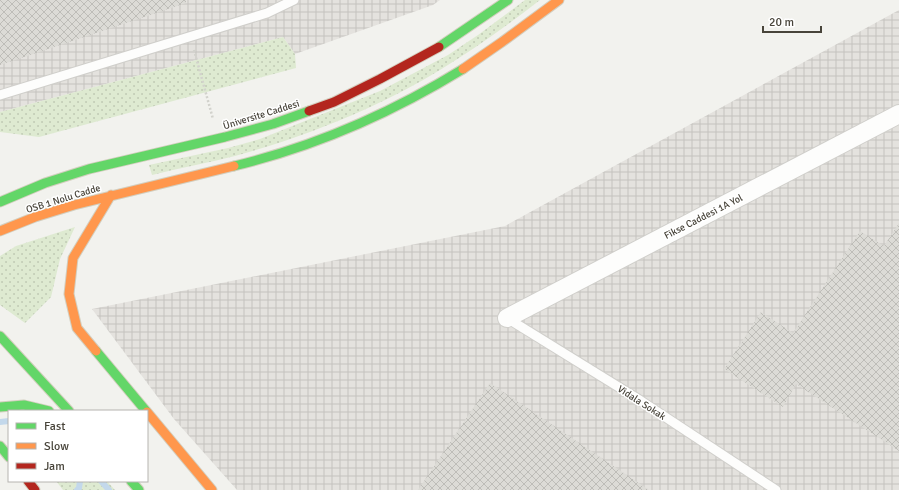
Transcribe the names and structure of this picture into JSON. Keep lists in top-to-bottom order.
{
  "streets": {
    "main road": ["Üniversite Caddesi", "OSB 1 Nolu Cadde"],
    "street": ["Fikse Caddesi 1A Yol"],
    "lane": ["Vidala Sokak"]
  },
  "crossings": [
    ["Fikse Caddesi 1A Yol", "Vidala Sokak"]
  ],
  "legend": ["Fast", "Slow", "Jam"],
  "scale_bar": "20 m"
}
